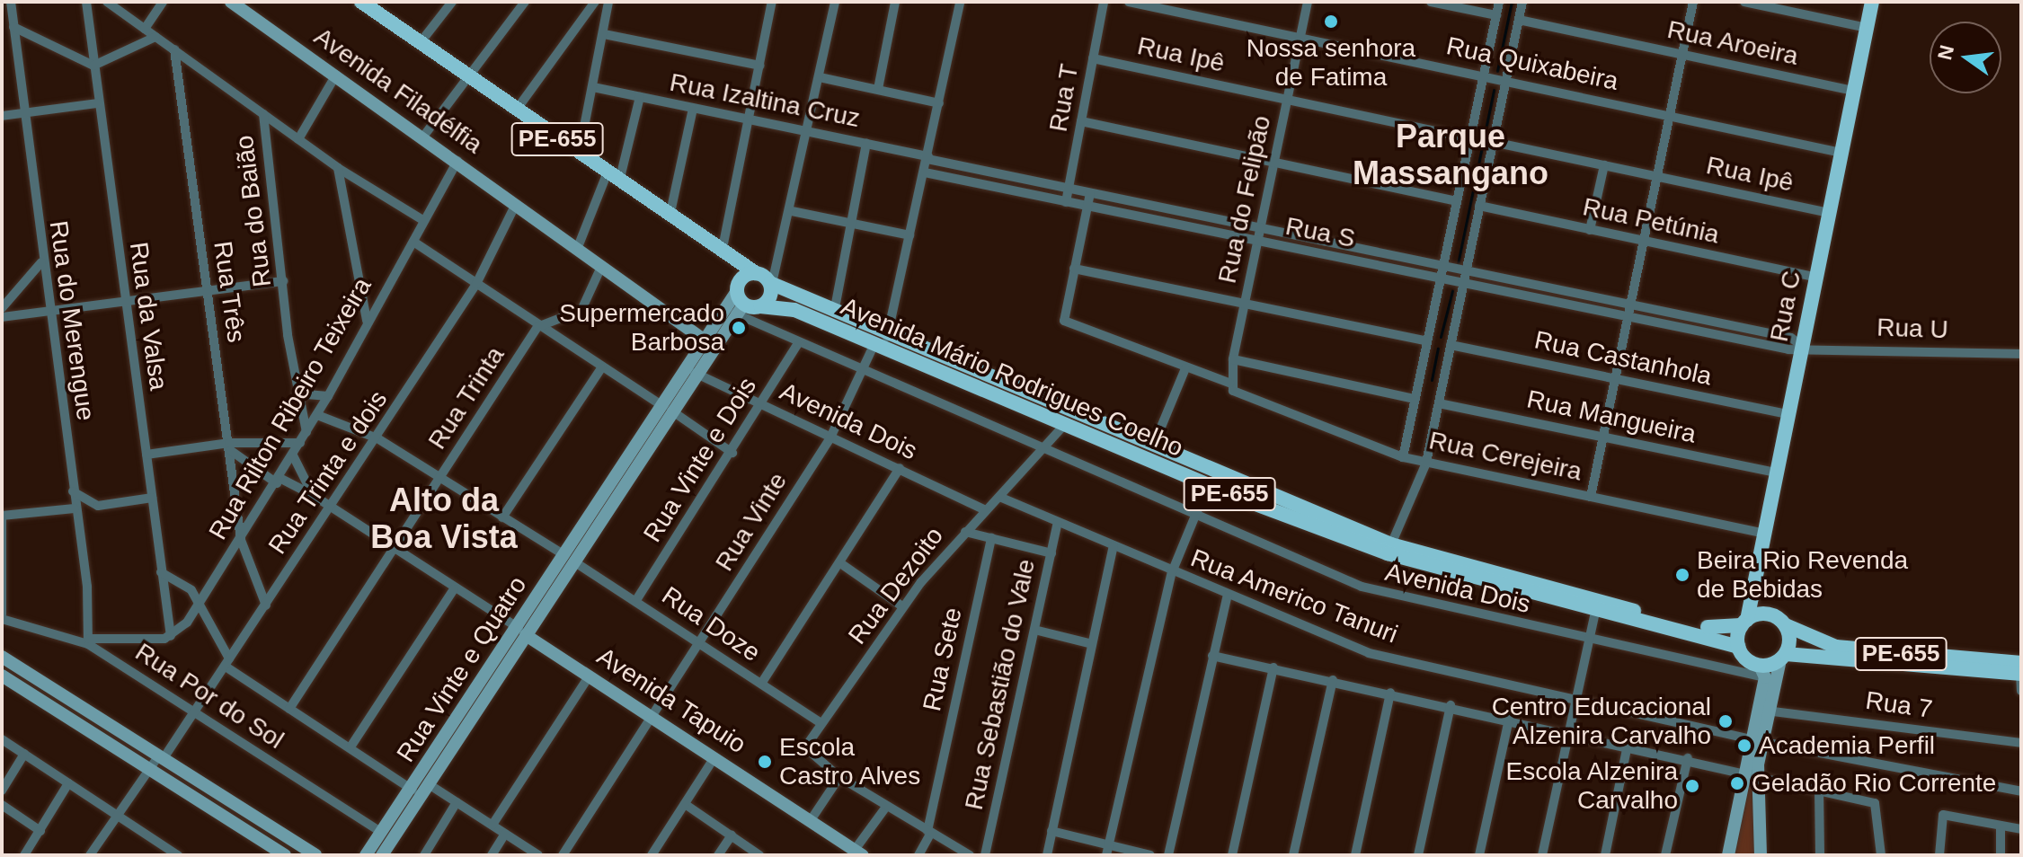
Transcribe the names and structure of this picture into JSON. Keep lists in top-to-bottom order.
{
  "streets": {
    "main road": ["PE-655", "Rua C", "Avenida Mário Rodrigues Coelho"],
    "street": [
      "Rua Aroeira",
      "Rua Ipê",
      "Rua Quixabeira",
      "Avenida Filadélfia",
      "Rua T",
      "Rua Izaltina Cruz",
      "Rua do Felipão",
      "Rua do Baião",
      "Rua Petúnia",
      "Rua S",
      "Rua Três",
      "Rua da Valsa",
      "Rua do Merengue",
      "Rua U",
      "Rua Castanhola",
      "Rua Trinta",
      "Rua Rilton Ribeiro Teixeira",
      "Rua Mangueira",
      "Avenida Dois",
      "Rua Cerejeira",
      "Rua Vinte e Dois",
      "Rua Trinta e dois",
      "Rua Vinte",
      "Rua Dezoito",
      "Rua Americo Tanuri",
      "Rua Doze",
      "Rua Sete",
      "Rua Vinte e Quatro",
      "Rua Sebastião do Vale",
      "Rua Por do Sol",
      "Avenida Tapuio",
      "Rua 7"
    ]
  },
  "crossings": [
    ["Rua Aroeira", "Rua C"],
    ["Rua Ipê", "Rua T"],
    ["Rua Ipê", "Rua do Felipão"],
    ["Rua Ipê", "Rua C"],
    ["Rua Quixabeira", "Rua do Felipão"],
    ["Rua Quixabeira", "Rua C"],
    ["Avenida Filadélfia", "Rua Rilton Ribeiro Teixeira"],
    ["Avenida Filadélfia", "Rua Trinta e dois"],
    ["Avenida Filadélfia", "Rua Vinte e Quatro"],
    ["Rua T", "Rua Izaltina Cruz"],
    ["Rua T", "Rua S"],
    ["Rua Izaltina Cruz", "Rua S"],
    ["PE-655", "Rua C"],
    ["PE-655", "Avenida Mário Rodrigues Coelho"],
    ["PE-655", "Avenida Dois"],
    ["PE-655", "Rua Vinte e Quatro"],
    ["Rua do Felipão", "Rua S"],
    ["Rua do Felipão", "Rua Cerejeira"],
    ["Rua do Baião", "Rua Três"],
    ["Rua do Baião", "Rua Rilton Ribeiro Teixeira"],
    ["Rua Petúnia", "Rua C"],
    ["Rua S", "Rua C"],
    ["Rua S", "Rua U"],
    ["Rua Três", "Rua Rilton Ribeiro Teixeira"],
    ["Rua Três", "Rua Trinta e dois"],
    ["Rua Três", "Avenida Tapuio"],
    ["Rua C", "Rua U"],
    ["Rua C", "Rua Castanhola"],
    ["Rua C", "Avenida Mário Rodrigues Coelho"],
    ["Rua C", "Rua Mangueira"],
    ["Rua C", "Avenida Dois"],
    ["Rua C", "Rua Cerejeira"],
    ["Rua da Valsa", "Rua Rilton Ribeiro Teixeira"],
    ["Rua do Merengue", "Rua Por do Sol"],
    ["Avenida Mário Rodrigues Coelho", "Avenida Dois"],
    ["Avenida Mário Rodrigues Coelho", "Rua Vinte"],
    ["Avenida Mário Rodrigues Coelho", "Rua Dezoito"],
    ["Rua Trinta", "Rua Doze"],
    ["Rua Trinta", "Avenida Tapuio"],
    ["Rua Rilton Ribeiro Teixeira", "Rua Doze"],
    ["Rua Rilton Ribeiro Teixeira", "Avenida Tapuio"],
    ["Avenida Dois", "Rua Vinte e Dois"],
    ["Avenida Dois", "Rua Vinte"],
    ["Avenida Dois", "Rua Dezoito"],
    ["Avenida Dois", "Rua Vinte e Quatro"],
    ["Rua Vinte e Dois", "Rua Doze"],
    ["Rua Trinta e dois", "Rua Doze"],
    ["Rua Trinta e dois", "Rua Por do Sol"],
    ["Rua Trinta e dois", "Avenida Tapuio"],
    ["Rua Vinte", "Rua Doze"],
    ["Rua Vinte", "Avenida Tapuio"],
    ["Rua Dezoito", "Rua Americo Tanuri"],
    ["Rua Dezoito", "Rua Doze"],
    ["Rua Americo Tanuri", "Rua Sebastião do Vale"],
    ["Rua Doze", "Rua Vinte e Quatro"],
    ["Rua Vinte e Quatro", "Rua Por do Sol"],
    ["Rua Vinte e Quatro", "Avenida Tapuio"]
  ],
  "districts": ["Parque Massangano", "Alto da Boa Vista"],
  "places": [
    "Nossa senhora de Fatima",
    "Supermercado Barbosa",
    "Beira Rio Revenda de Bebidas",
    "Centro Educacional Alzenira Carvalho",
    "Academia Perfil",
    "Escola Castro Alves",
    "Geladão Rio Corrente",
    "Escola Alzenira Carvalho"
  ],
  "north": "left"
}
